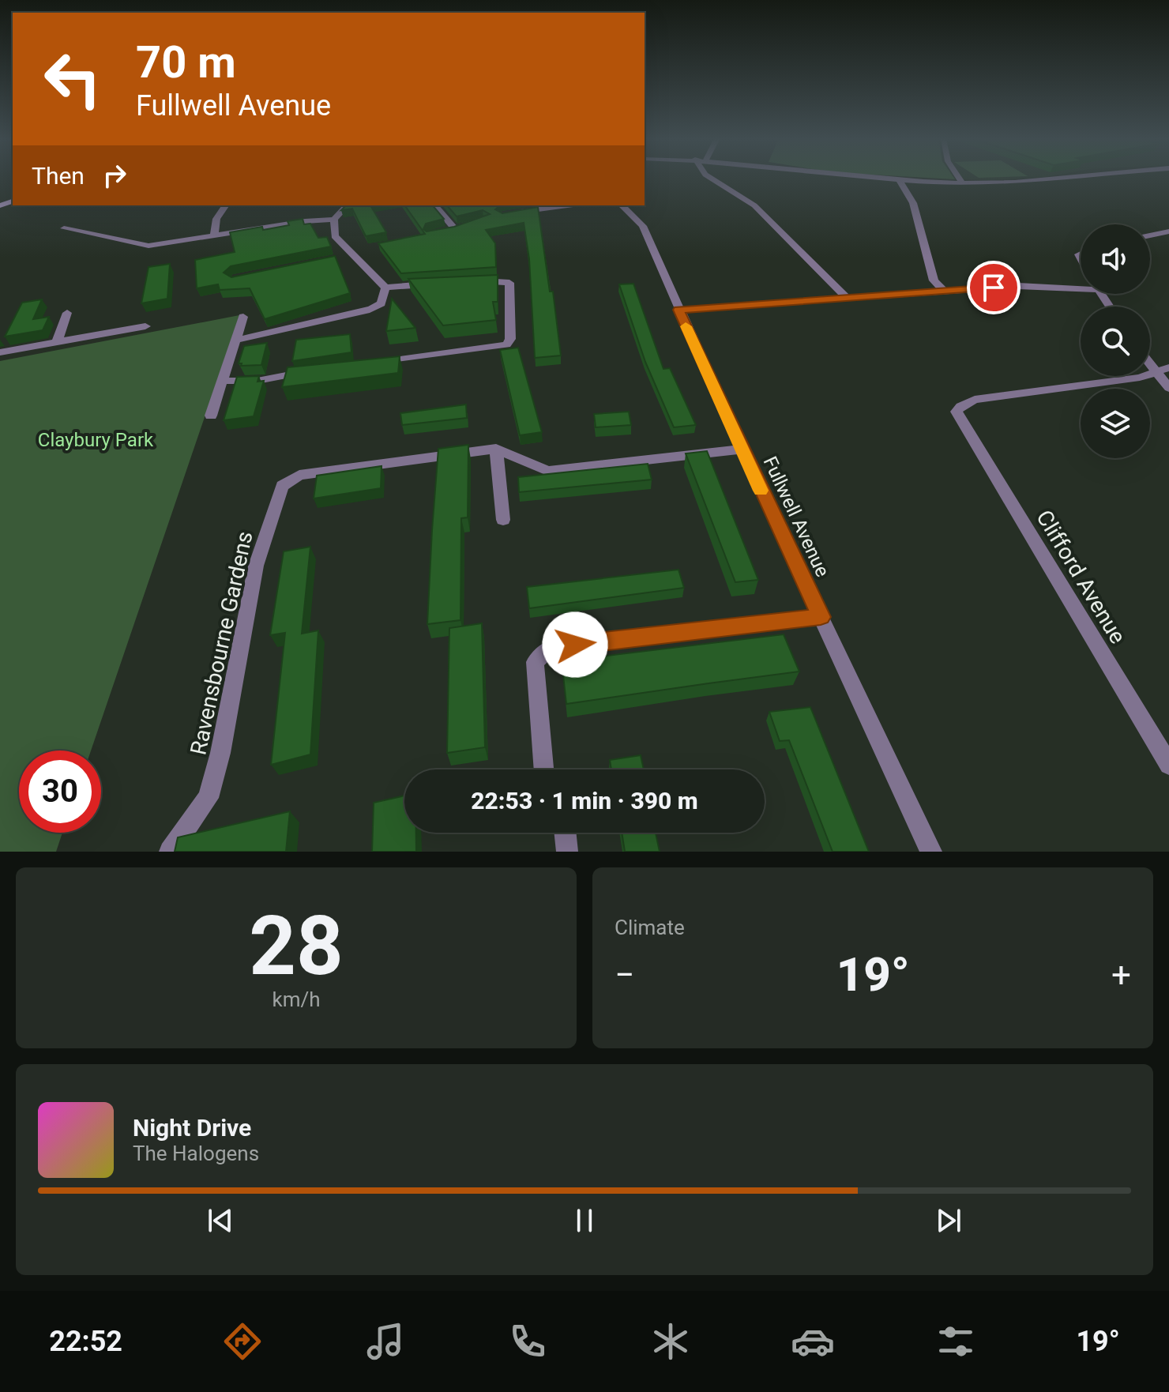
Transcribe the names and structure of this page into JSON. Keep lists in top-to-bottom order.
{
  "streets": {
    "street": ["Fullwell Avenue", "Clifford Avenue", "Ravensbourne Gardens"]
  },
  "parks": ["Claybury Park"],
  "page": {
    "turn": ["70 m", "Fullwell Avenue"],
    "then": "Then",
    "limit": "30",
    "trip": "22:53 · 1 min · 390 m",
    "tile": [
      ["28", "km/h"],
      "Climate"
    ],
    "heat": ["−", "19°", "+"],
    "song": ["Night Drive", "The Halogens"],
    "tabs": ["22:52", "19°"]
  }
}
